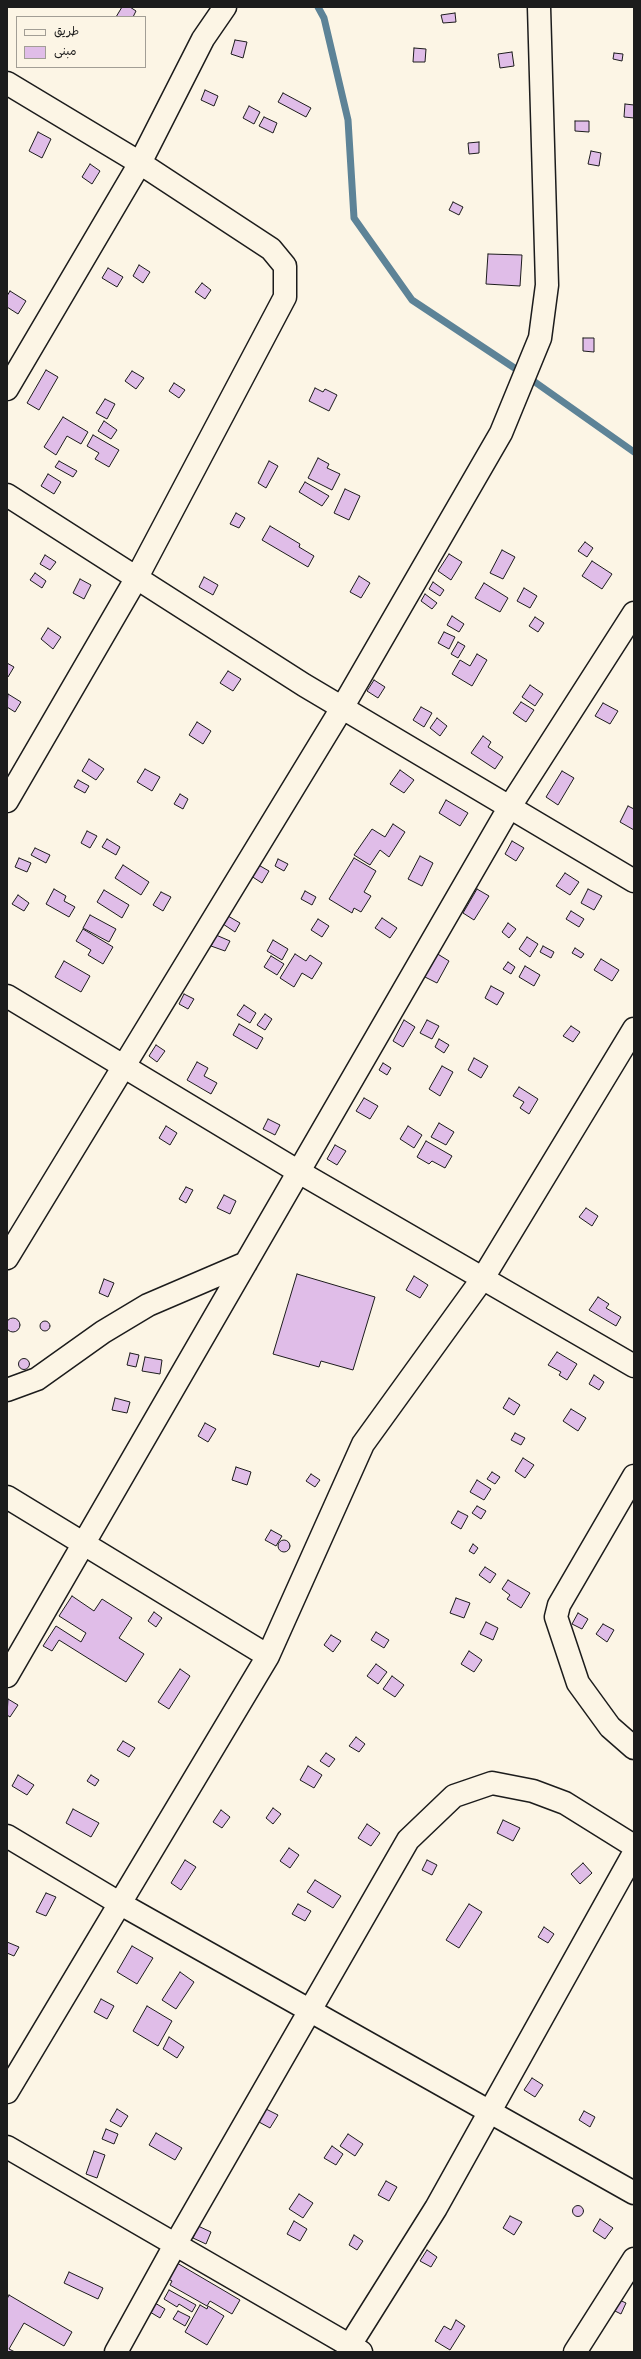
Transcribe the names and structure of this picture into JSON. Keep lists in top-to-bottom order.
{
  "legend": ["طريق", "مبنى"]
}
